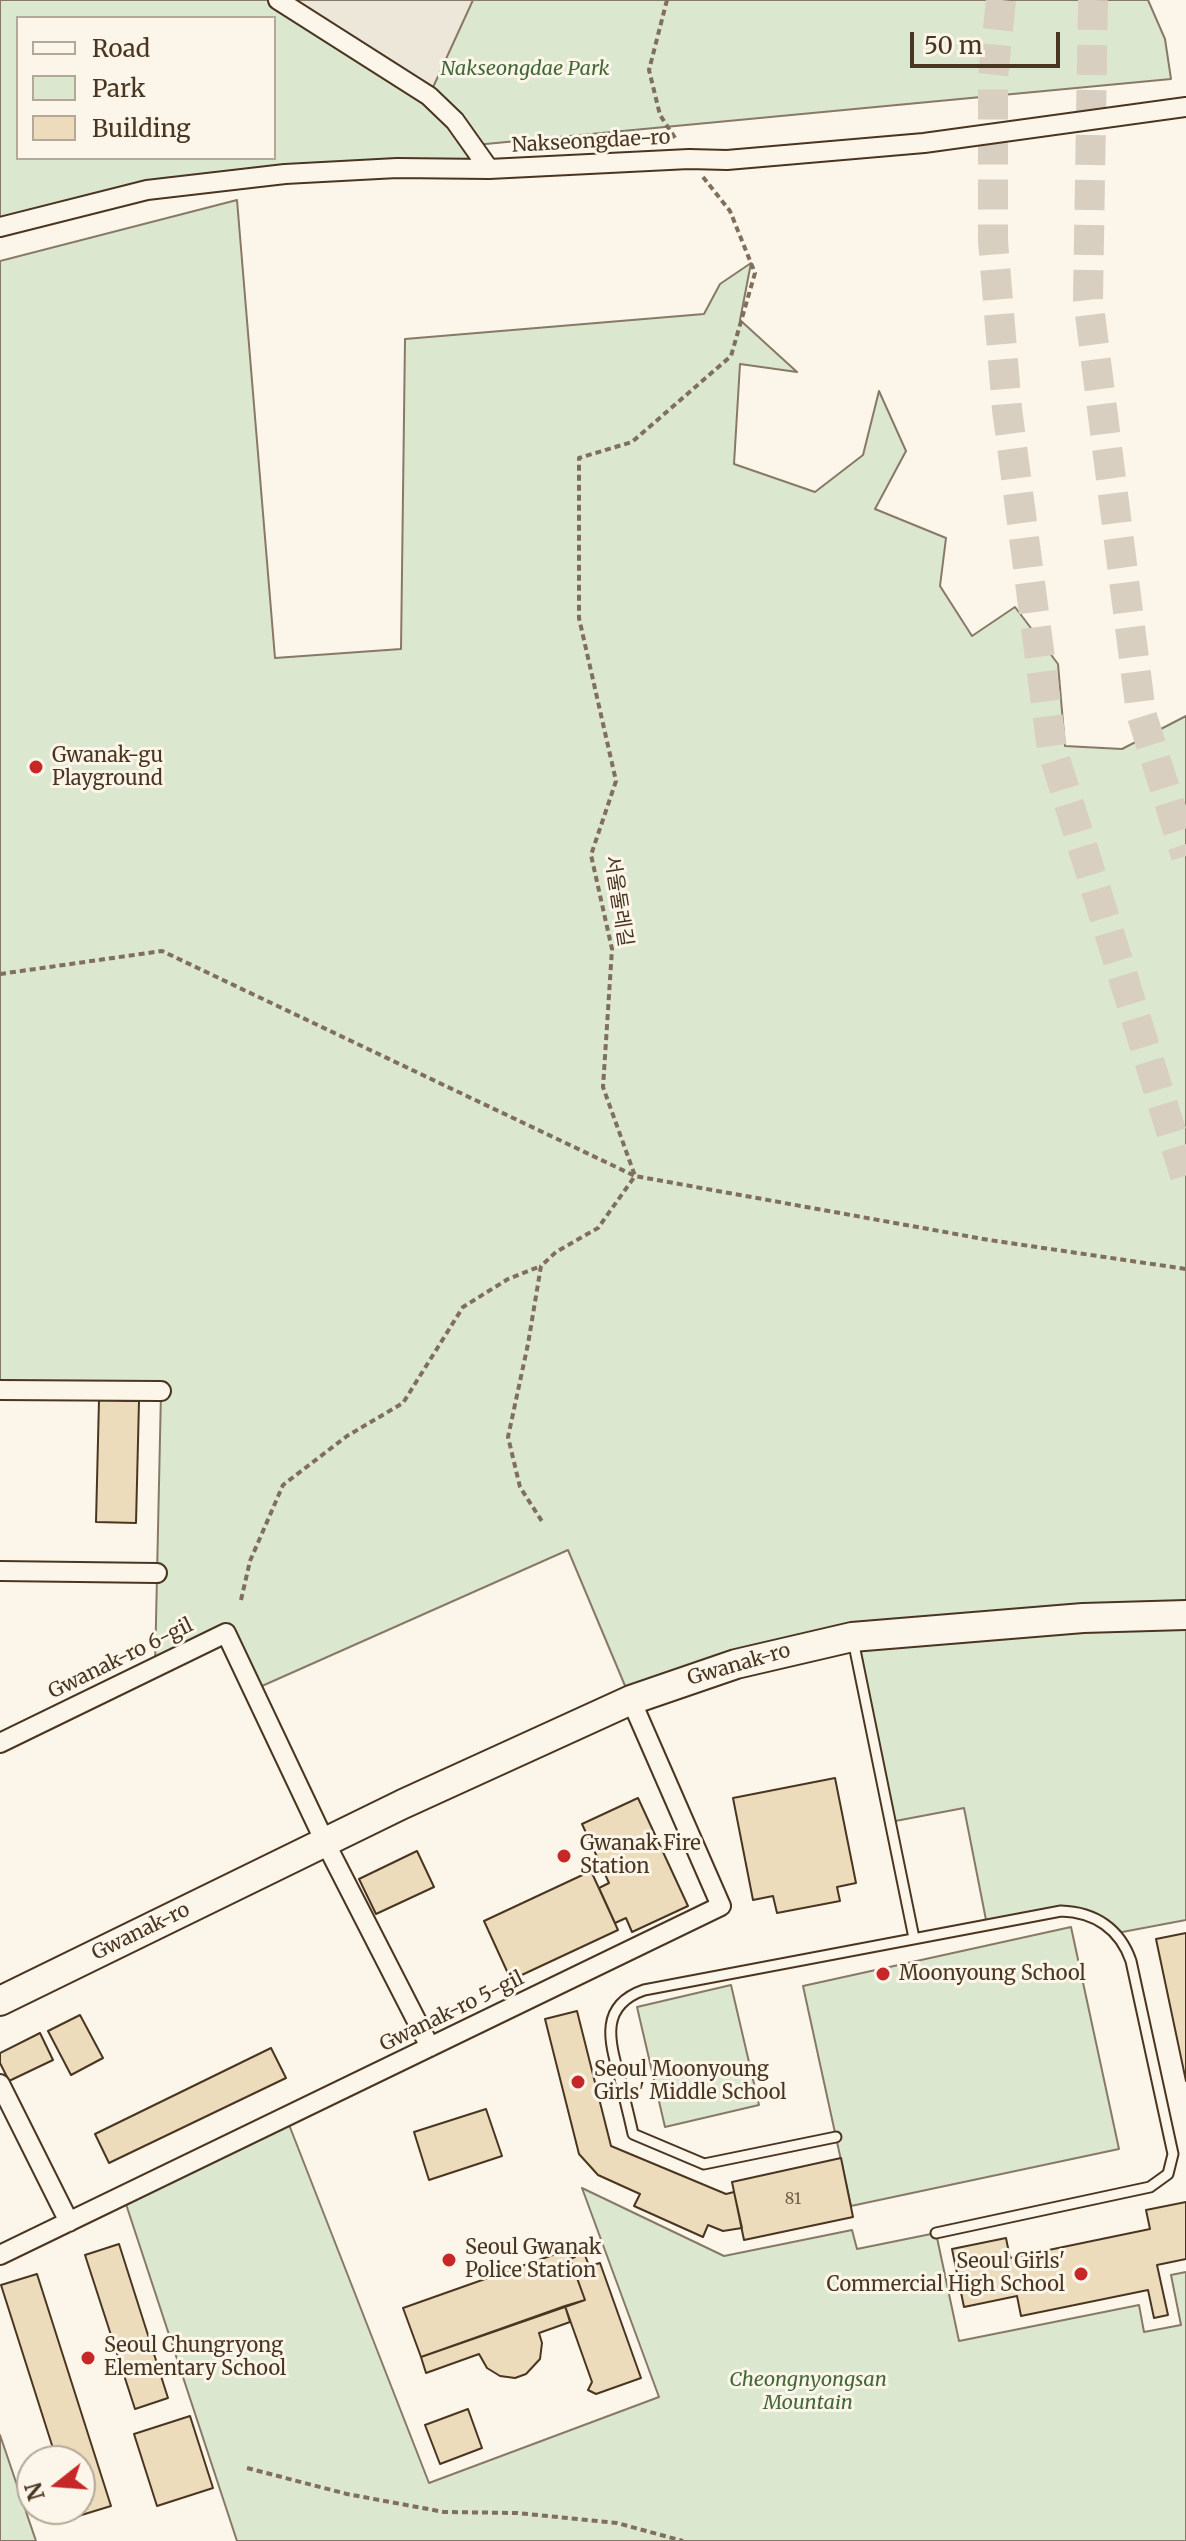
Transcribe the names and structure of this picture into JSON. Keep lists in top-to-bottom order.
{
  "streets": {
    "main road": ["Gwanak-ro"],
    "street": ["Nakseongdae-ro", "Gwanak-ro 6-gil", "Gwanak-ro 5-gil"],
    "path": ["서울둘레길"]
  },
  "crossings": [
    ["Nakseongdae-ro", "서울둘레길"],
    ["Gwanak-ro 6-gil", "Gwanak-ro"],
    ["Gwanak-ro", "Gwanak-ro 5-gil"]
  ],
  "parks": ["Nakseongdae Park", "Cheongnyongsan Mountain"],
  "places": [
    "Gwanak-gu Playground",
    "Gwanak Fire Station",
    "Moonyoung School",
    "Seoul Moonyoung Girls' Middle School",
    "Seoul Gwanak Police Station",
    "Seoul Girls' Commercial High School",
    "Seoul Chungryong Elementary School"
  ],
  "house_numbers": ["81"],
  "legend": ["Road", "Park", "Building"],
  "scale_bar": "50 m",
  "north": "left"
}
